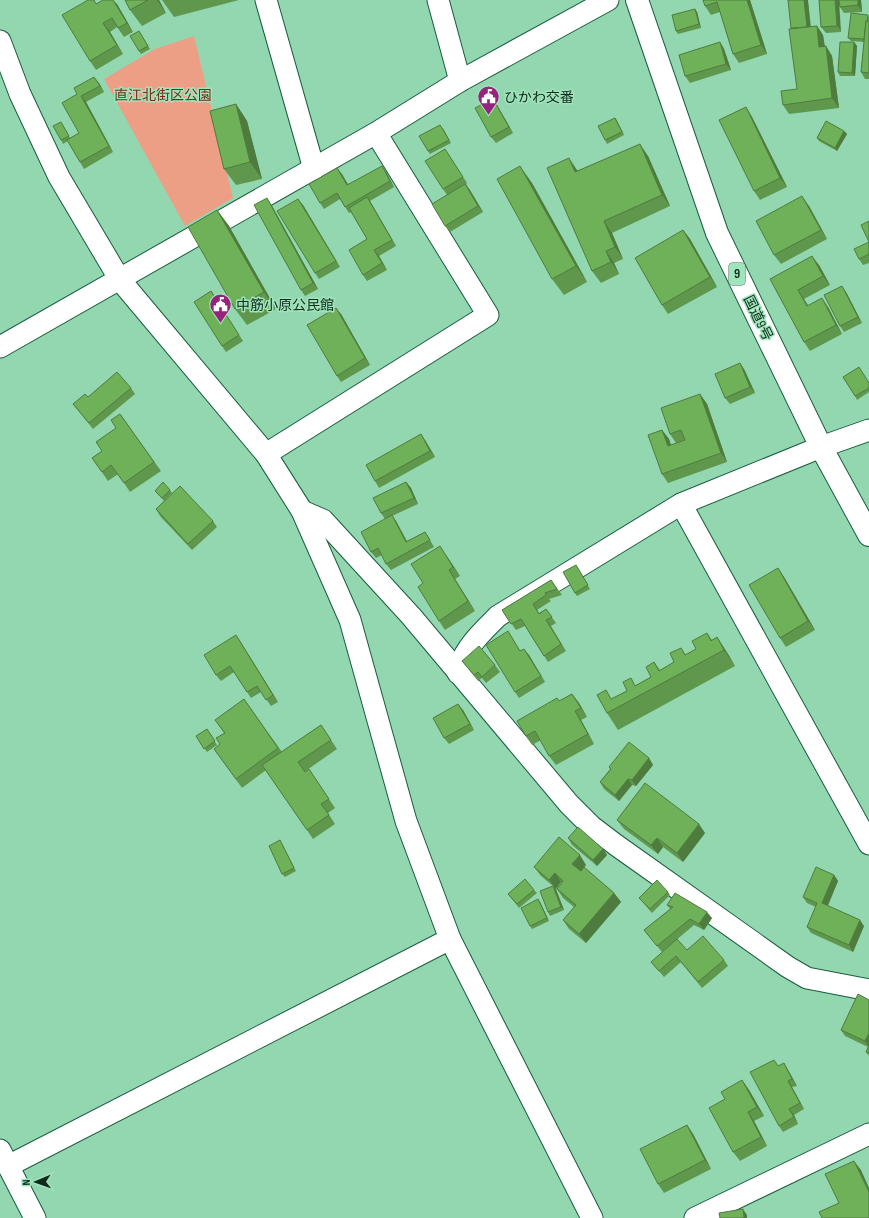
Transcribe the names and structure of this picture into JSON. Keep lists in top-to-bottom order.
{
  "streets": {
    "highway": ["9", "国道9号"]
  },
  "parks": ["直江北街区公園"],
  "places": {
    "public building": ["ひかわ交番", "中筋小原公民館"]
  },
  "north": "left"
}
